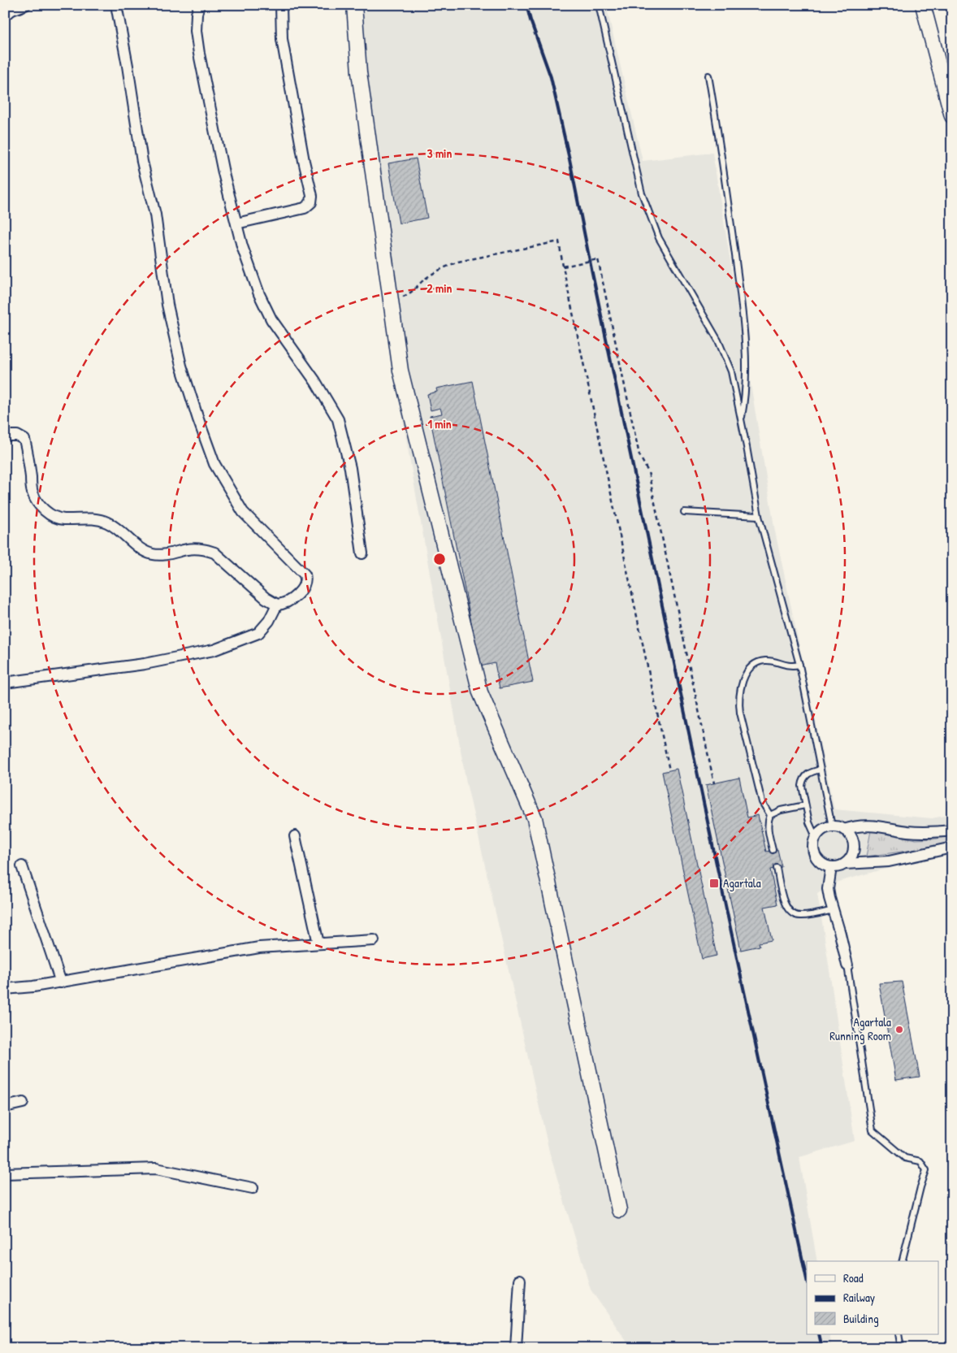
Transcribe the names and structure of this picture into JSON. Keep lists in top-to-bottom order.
{
  "places": {
    "transit": ["Agartala"],
    "other": ["Agartala Running Room"]
  },
  "legend": ["Road", "Railway", "Building"],
  "rings": ["3 min", "2 min", "1 min"]
}
